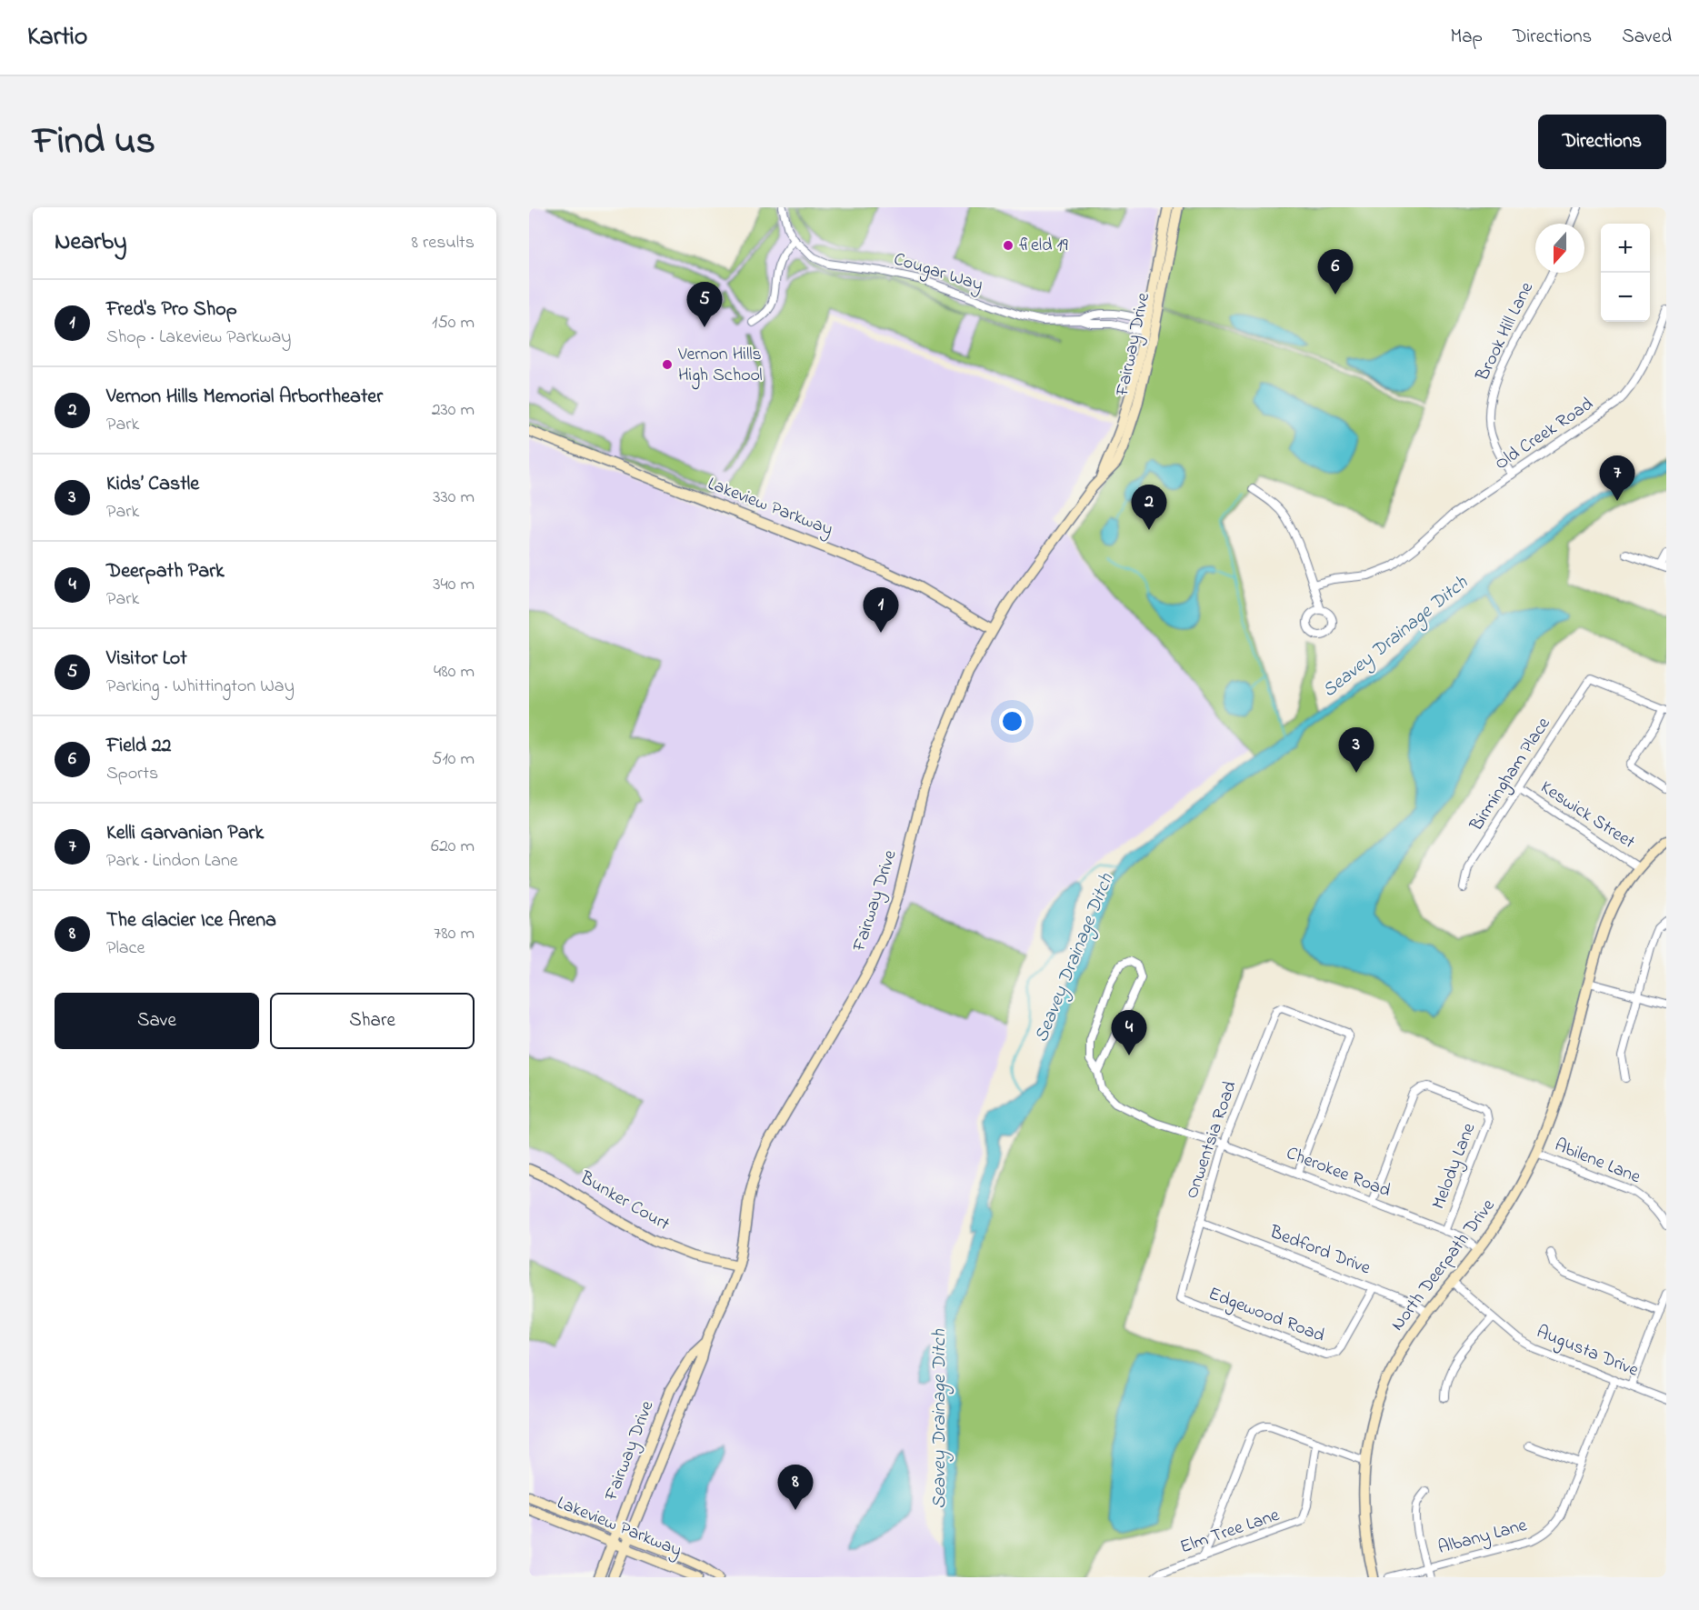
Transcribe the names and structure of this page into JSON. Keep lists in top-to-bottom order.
{
  "streets": {
    "main road": [
      "Fairway Drive",
      "Lakeview Parkway",
      "Bunker Court",
      "North Deerpath Drive"
    ],
    "street": [
      "Cougar Way",
      "Brook Hill Lane",
      "Old Creek Road",
      "Birmingham Place",
      "Keswick Street",
      "Onwentsia Road",
      "Abilene Lane",
      "Melody Lane",
      "Cherokee Road",
      "Bedford Drive",
      "Edgewood Road",
      "Augusta Drive",
      "Elm Tree Lane",
      "Albany Lane"
    ]
  },
  "crossings": [
    ["Cougar Way", "Fairway Drive"],
    ["Brook Hill Lane", "Old Creek Road"],
    ["Fairway Drive", "Lakeview Parkway"],
    ["Fairway Drive", "Bunker Court"],
    ["Birmingham Place", "Keswick Street"],
    ["Keswick Street", "North Deerpath Drive"],
    ["Onwentsia Road", "Cherokee Road"],
    ["Onwentsia Road", "Bedford Drive"],
    ["Onwentsia Road", "Edgewood Road"],
    ["Abilene Lane", "North Deerpath Drive"],
    ["Melody Lane", "Cherokee Road"],
    ["Cherokee Road", "North Deerpath Drive"],
    ["Bedford Drive", "North Deerpath Drive"],
    ["Bedford Drive", "Edgewood Road"],
    ["North Deerpath Drive", "Augusta Drive"],
    ["Augusta Drive", "Albany Lane"]
  ],
  "water": ["Seavey Drainage Ditch"],
  "places": ["field 19", "Vernon Hills High School"],
  "north": "bottom",
  "page": {
    "header": "Kartio",
    "nav": ["Map", "Directions", "Saved"],
    "title": "Find us",
    "buttons": [
      "Directions",
      ["Save", "Share"]
    ],
    "heading": ["Nearby", "8 results"],
    "map_buttons": ["+", "−"],
    "pins": [
      "6",
      "5",
      "7",
      "2",
      "1",
      "3",
      "4",
      "8"
    ],
    "list": [
      {
        "mark": "1",
        "name": "Fred's Pro Shop",
        "note": "Shop · Lakeview Parkway",
        "value": "150 m"
      },
      {
        "mark": "2",
        "name": "Vernon Hills Memorial Arbortheater",
        "note": "Park",
        "value": "230 m"
      },
      {
        "mark": "3",
        "name": "Kids’ Castle",
        "note": "Park",
        "value": "330 m"
      },
      {
        "mark": "4",
        "name": "Deerpath Park",
        "note": "Park",
        "value": "340 m"
      },
      {
        "mark": "5",
        "name": "Visitor Lot",
        "note": "Parking · Whittington Way",
        "value": "480 m"
      },
      {
        "mark": "6",
        "name": "Field 22",
        "note": "Sports",
        "value": "510 m"
      },
      {
        "mark": "7",
        "name": "Kelli Garvanian Park",
        "note": "Park · Lindon Lane",
        "value": "620 m"
      },
      {
        "mark": "8",
        "name": "The Glacier Ice Arena",
        "note": "Place",
        "value": "780 m"
      }
    ]
  }
}
